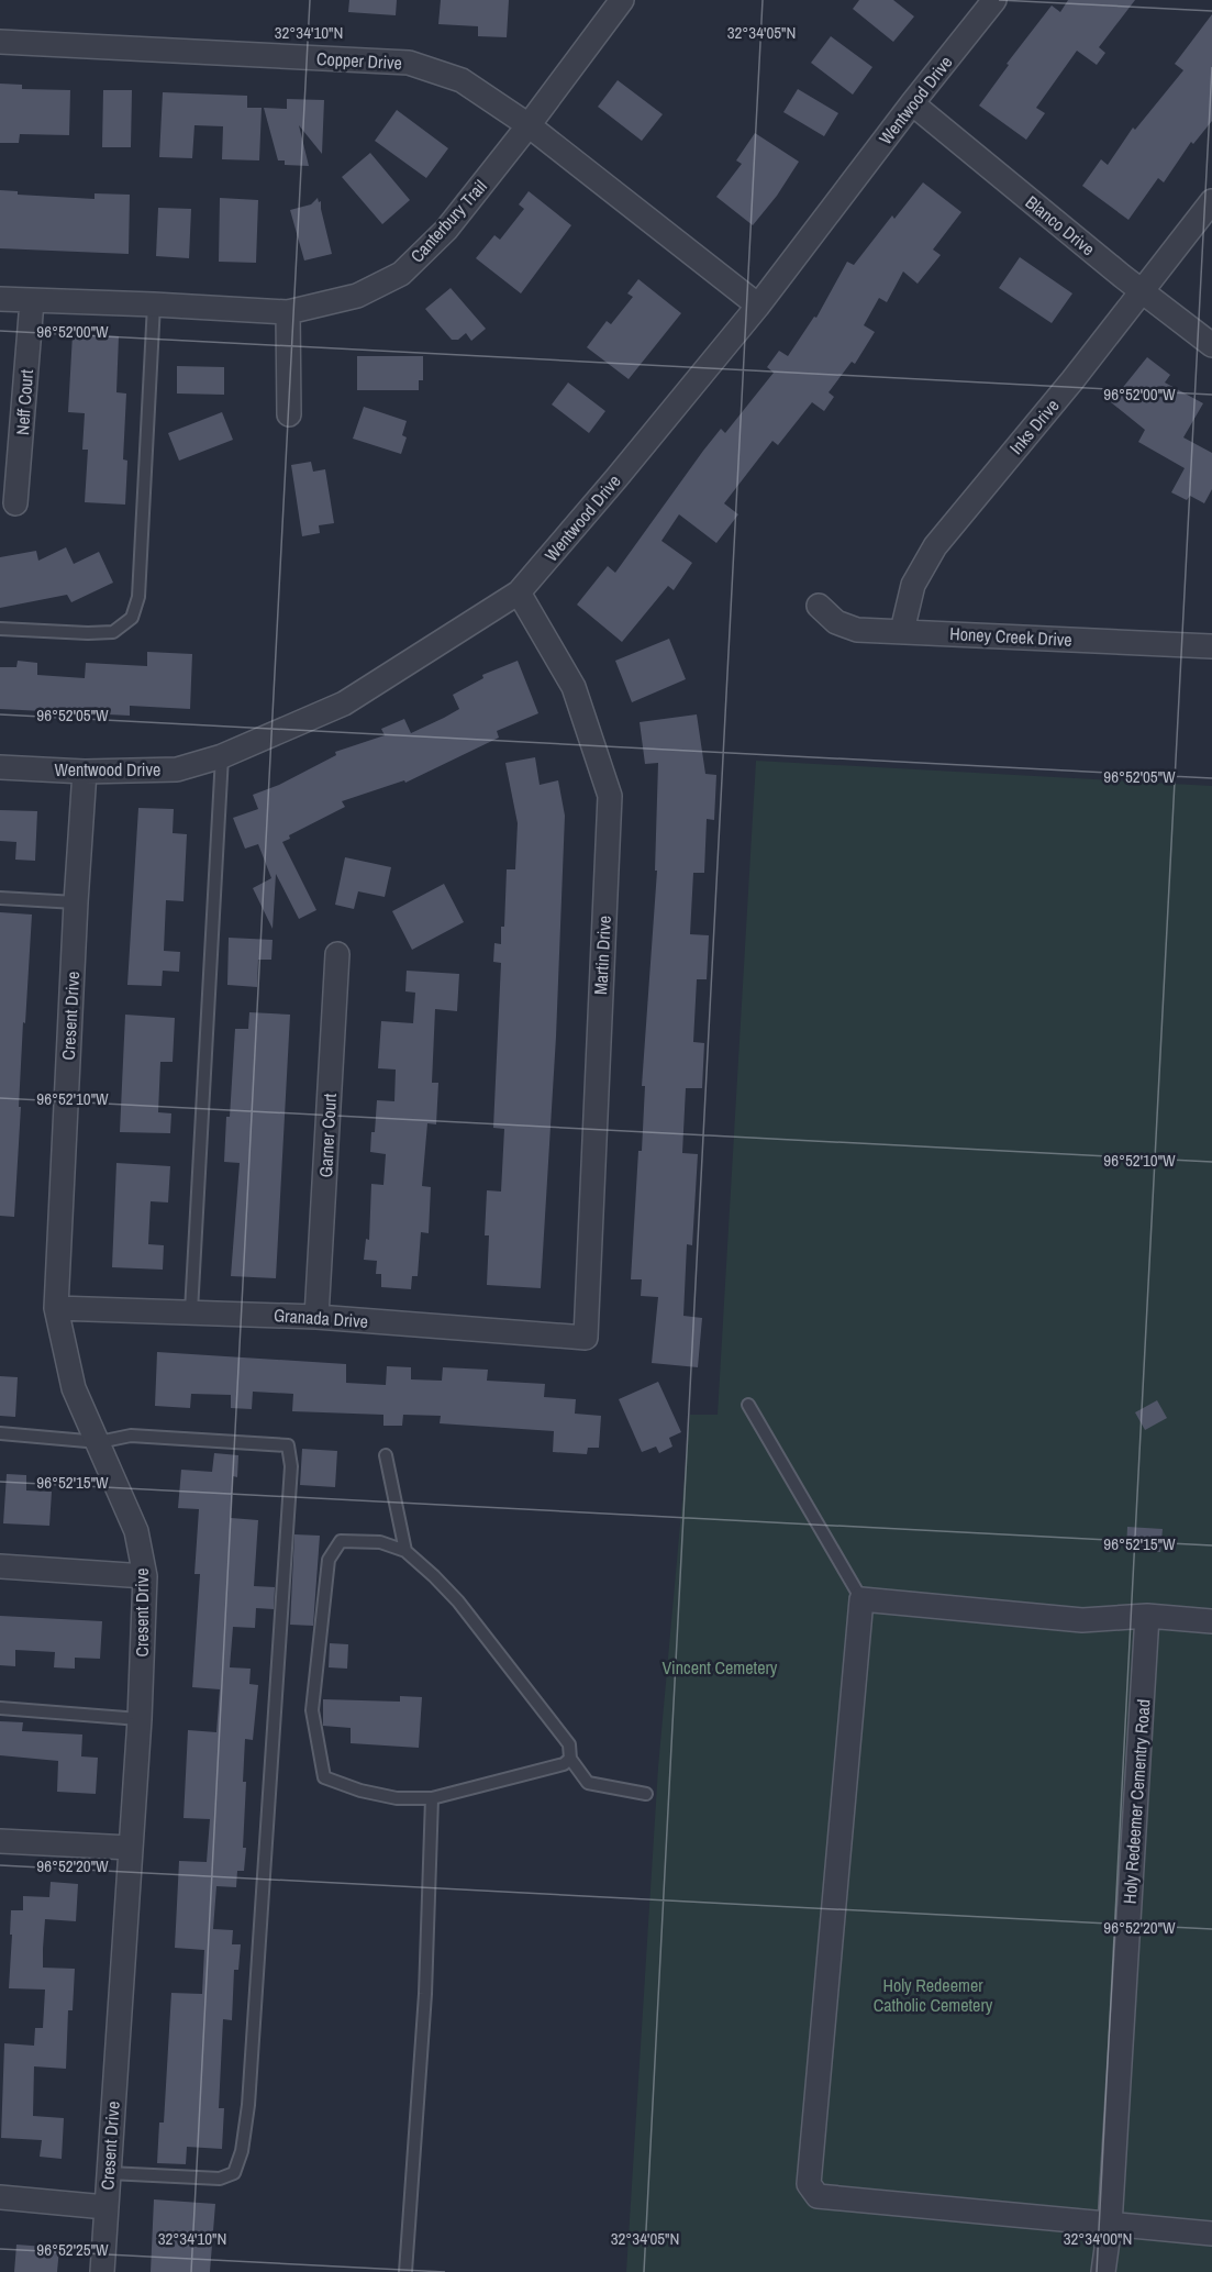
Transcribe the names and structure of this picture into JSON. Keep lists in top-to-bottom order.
{
  "streets": {
    "street": [
      "Copper Drive",
      "Wentwood Drive",
      "Canterbury Trail",
      "Blanco Drive",
      "Neff Court",
      "Inks Drive",
      "Honey Creek Drive",
      "Martin Drive",
      "Cresent Drive",
      "Garner Court",
      "Granada Drive",
      "Holy Redeemer Cementry Road"
    ]
  },
  "crossings": [
    ["Copper Drive", "Wentwood Drive"],
    ["Copper Drive", "Canterbury Trail"],
    ["Wentwood Drive", "Blanco Drive"],
    ["Wentwood Drive", "Martin Drive"],
    ["Wentwood Drive", "Cresent Drive"],
    ["Canterbury Trail", "Neff Court"],
    ["Blanco Drive", "Inks Drive"],
    ["Inks Drive", "Honey Creek Drive"],
    ["Martin Drive", "Granada Drive"],
    ["Cresent Drive", "Granada Drive"],
    ["Garner Court", "Granada Drive"]
  ],
  "parks": ["Vincent Cemetery", "Holy Redeemer Catholic Cemetery"],
  "coordinates": [
    "32°34'10\"N",
    "32°34'05\"N",
    "96°52'00\"W",
    "96°52'05\"W",
    "96°52'10\"W",
    "96°52'15\"W",
    "96°52'20\"W",
    "32°34'00\"N",
    "96°52'25\"W"
  ]
}
